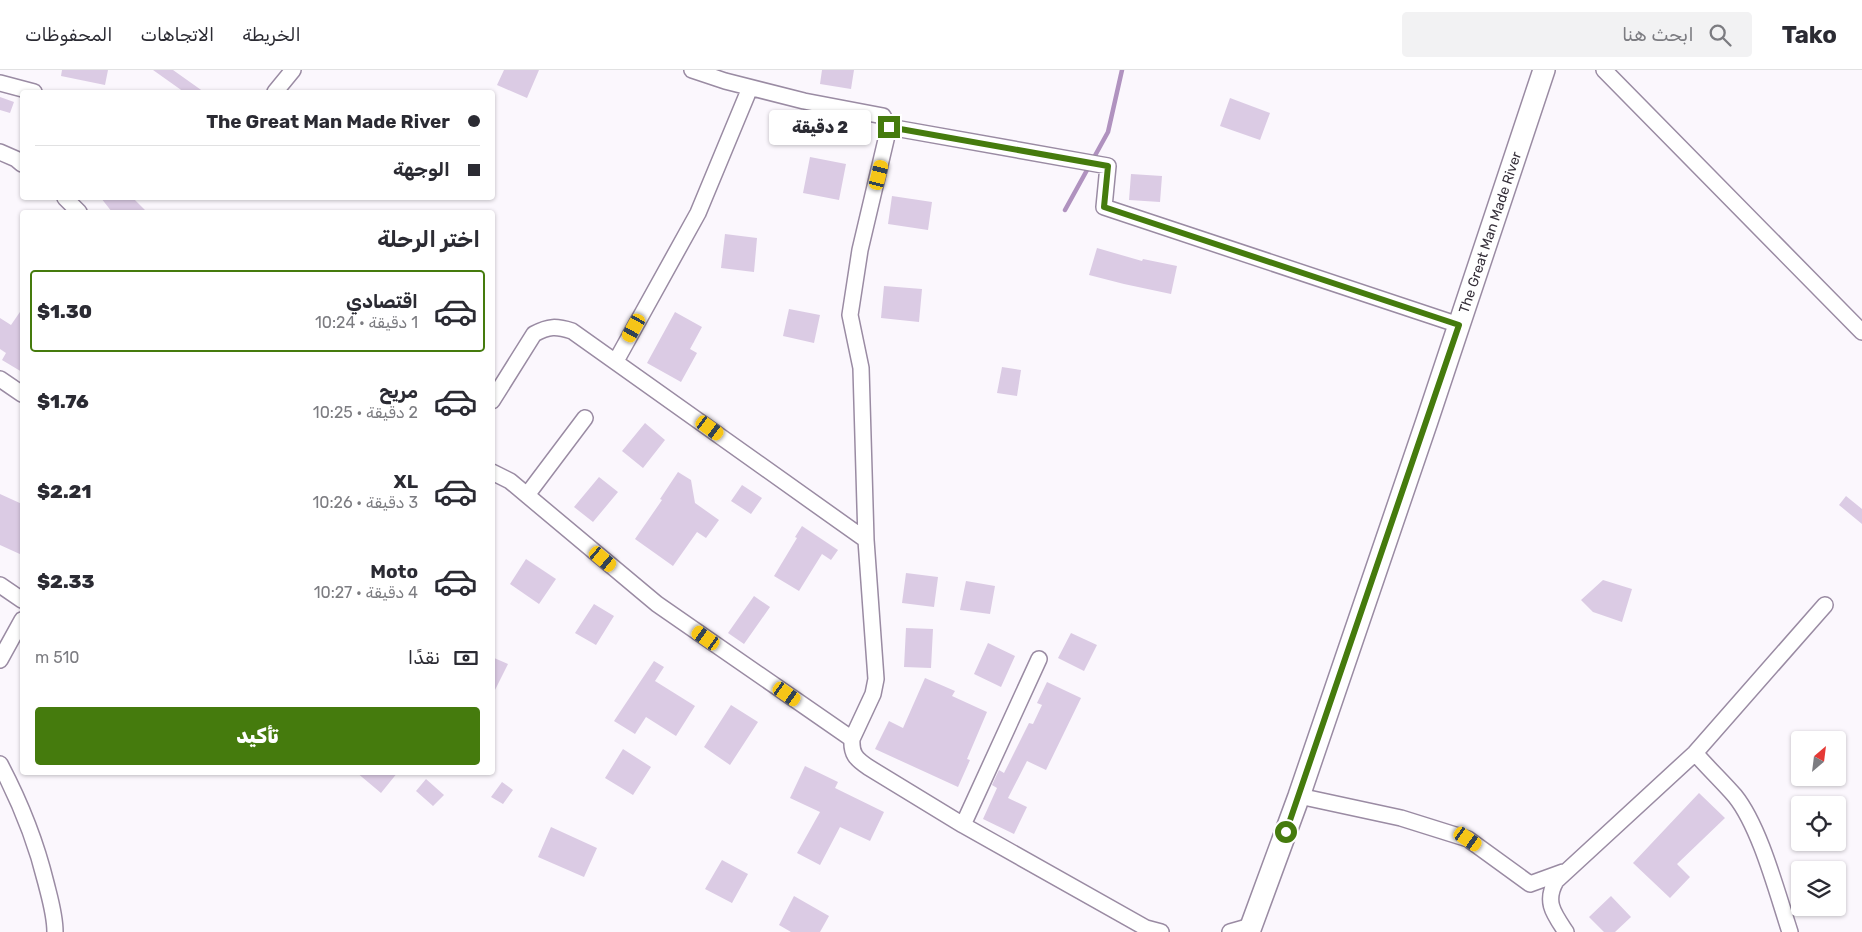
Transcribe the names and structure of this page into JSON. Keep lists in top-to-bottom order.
{
  "streets": {
    "main road": ["The Great Man Made River"]
  },
  "north": "top right",
  "page": {
    "header": "Tako",
    "search": "ابحث هنا",
    "nav": ["الخريطة", "الاتجاهات", "المحفوظات"],
    "banner": ["The Great Man Made River", "الوجهة"],
    "bubble": "2 دقيقة",
    "heading": "اختر الرحلة",
    "list": [
      {
        "name": "اقتصادي",
        "note": "1 دقيقة · 10:24",
        "value": "$1.30"
      },
      {
        "name": "مريح",
        "note": "2 دقيقة · 10:25",
        "value": "$1.76"
      },
      {
        "name": "XL",
        "note": "3 دقيقة · 10:26",
        "value": "$2.21"
      },
      {
        "name": "Moto",
        "note": "4 دقيقة · 10:27",
        "value": "$2.33"
      }
    ],
    "pay": ["نقدًا", "510 m"],
    "buttons": "تأكيد"
  }
}
